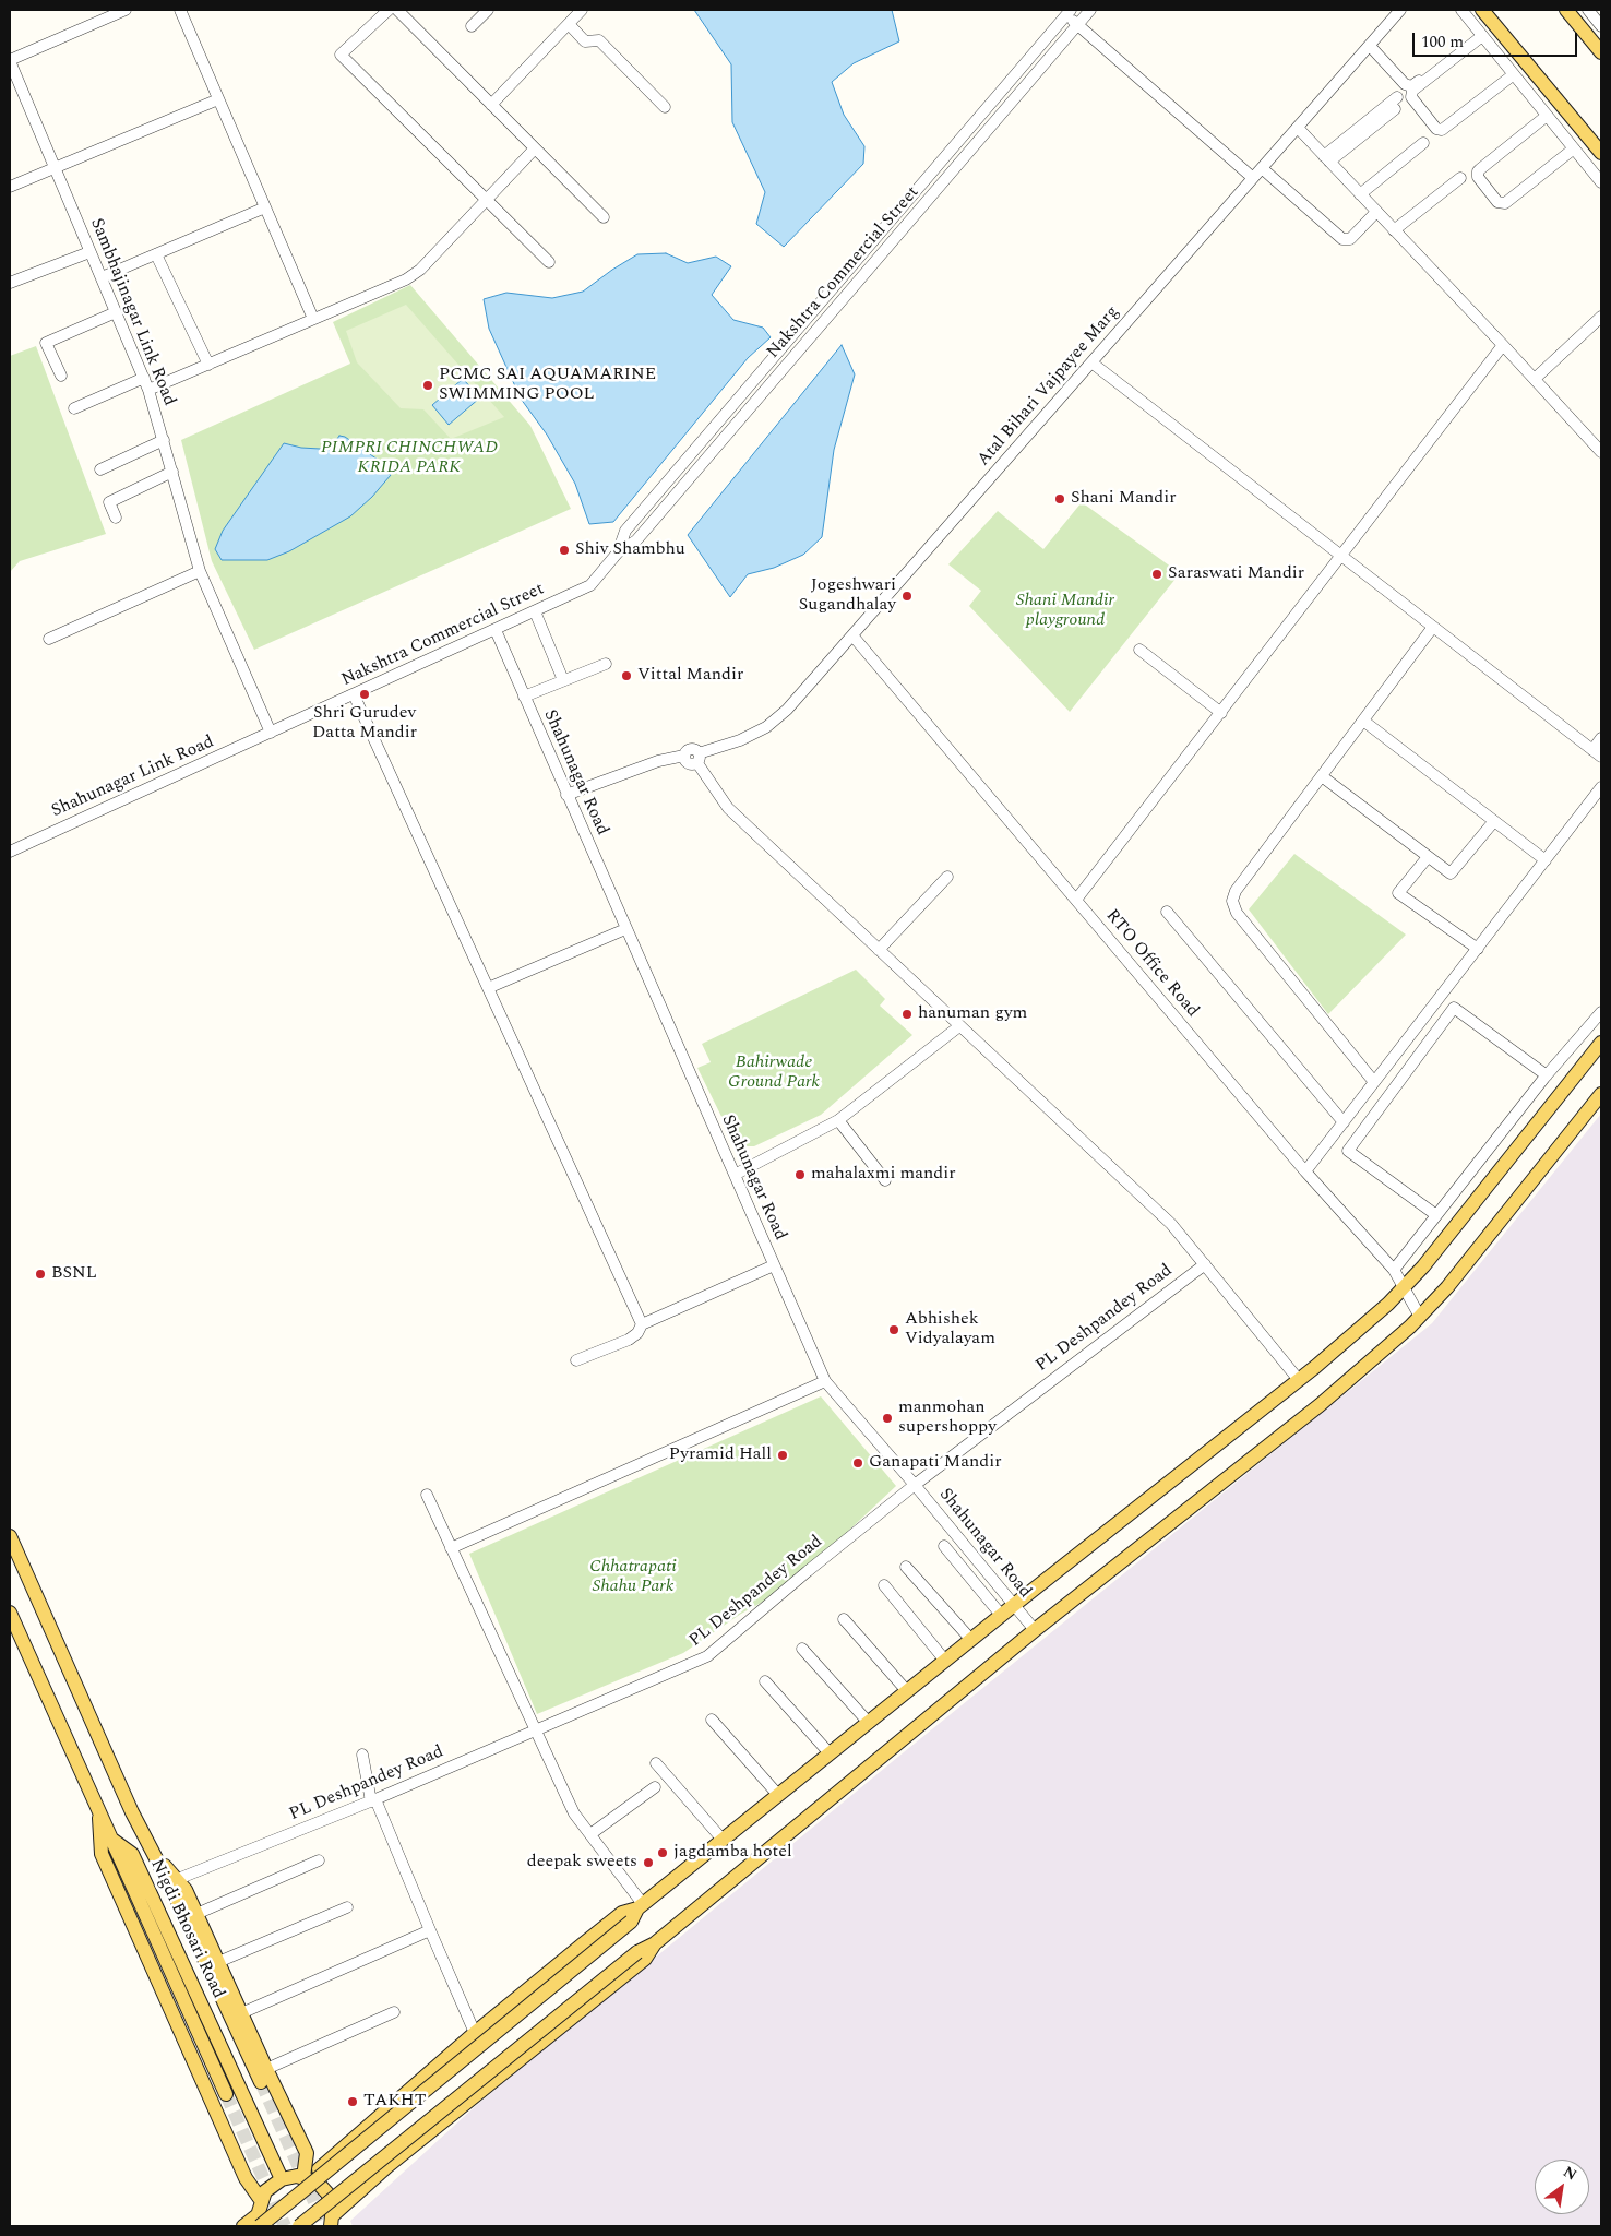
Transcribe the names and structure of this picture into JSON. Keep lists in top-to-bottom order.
{
  "streets": {
    "main road": ["Nigdi Bhosari Road"],
    "street": [
      "Nakshtra Commercial Street",
      "Sambhajinagar Link Road",
      "Atal Bihari Vajpayee Marg",
      "Shahunagar Road",
      "Shahunagar Link Road",
      "RTO Office Road",
      "PL Deshpandey Road"
    ]
  },
  "crossings": [
    ["Nakshtra Commercial Street", "Sambhajinagar Link Road"],
    ["Nakshtra Commercial Street", "Shahunagar Road"],
    ["Nakshtra Commercial Street", "Shahunagar Link Road"],
    ["Sambhajinagar Link Road", "Shahunagar Link Road"],
    ["Atal Bihari Vajpayee Marg", "RTO Office Road"],
    ["Shahunagar Road", "PL Deshpandey Road"]
  ],
  "parks": [
    "PIMPRI CHINCHWAD KRIDA PARK",
    "Shani Mandir playground",
    "Bahirwade Ground Park",
    "Chhatrapati Shahu Park"
  ],
  "places": [
    "PCMC SAI AQUAMARINE SWIMMING POOL",
    "Shani Mandir",
    "Shiv Shambhu",
    "Saraswati Mandir",
    "Jogeshwari Sugandhalay",
    "Vittal Mandir",
    "Shri Gurudev Datta Mandir",
    "hanuman gym",
    "mahalaxmi mandir",
    "BSNL",
    "Abhishek Vidyalayam",
    "manmohan supershoppy",
    "Pyramid Hall",
    "Ganapati Mandir",
    "jagdamba hotel",
    "deepak sweets",
    "TAKHT"
  ],
  "scale_bar": "100 m",
  "north": "top right"
}
